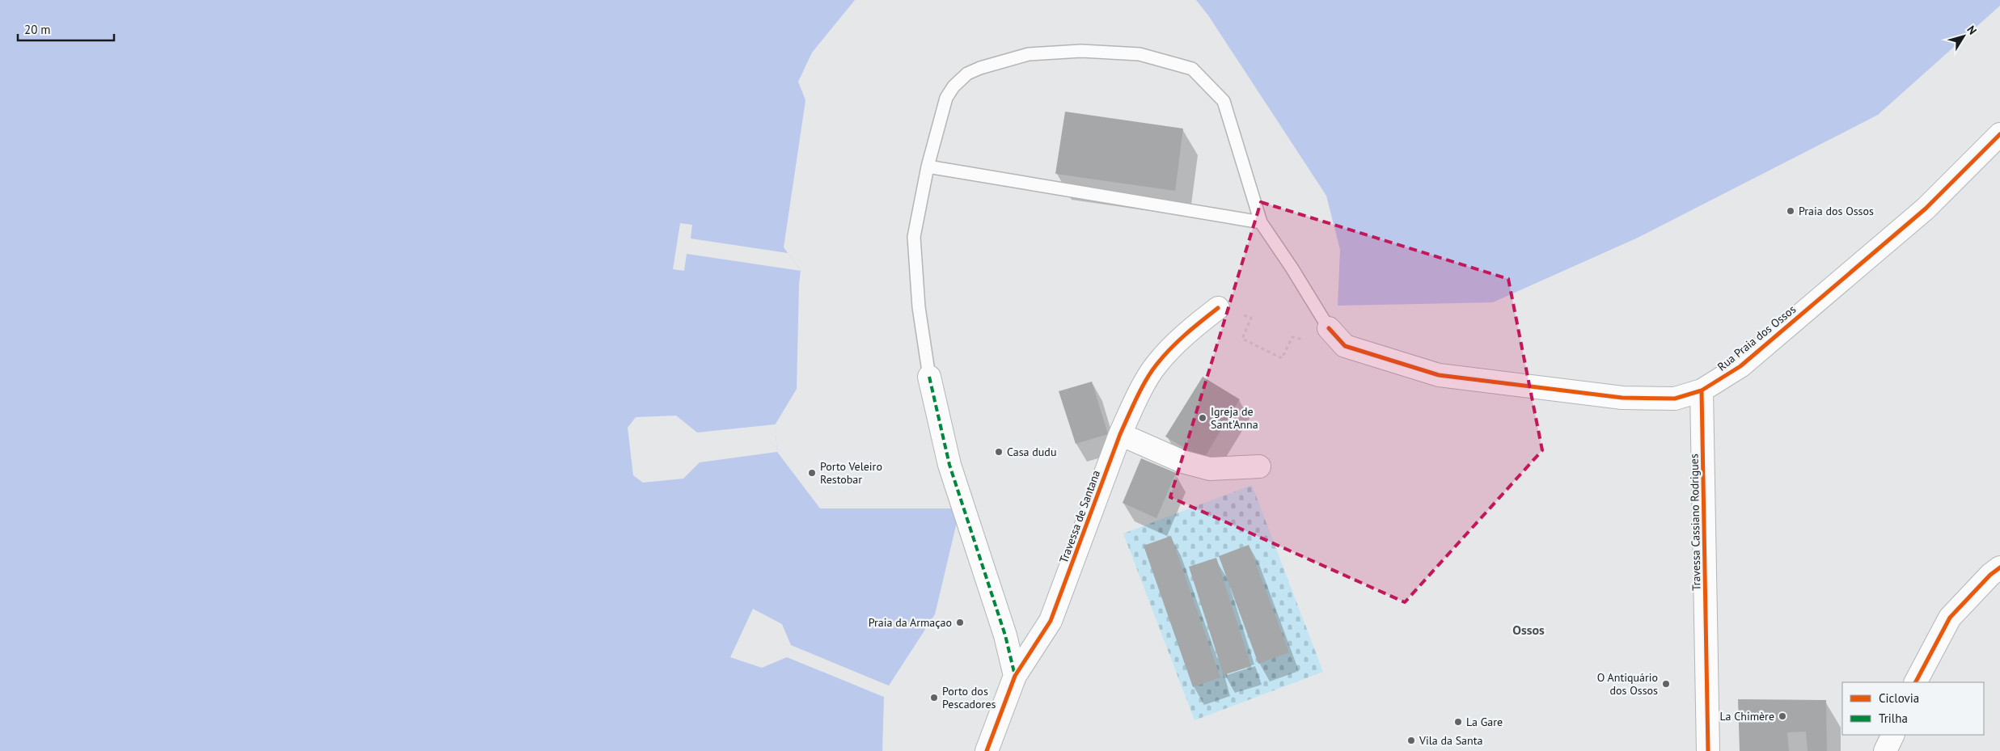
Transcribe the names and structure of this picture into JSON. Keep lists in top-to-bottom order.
{
  "streets": {
    "street": ["Rua Praia dos Ossos", "Travessa de Santana", "Travessa Cassiano Rodrigues"]
  },
  "crossings": [
    ["Rua Praia dos Ossos", "Travessa Cassiano Rodrigues"]
  ],
  "districts": ["Ossos"],
  "places": [
    "Praia dos Ossos",
    "Igreja de Sant'Anna",
    "Casa dudu",
    "Porto Veleiro Restobar",
    "Praia da Armaçao",
    "O Antiquário dos Ossos",
    "Porto dos Pescadores",
    "La Chimère",
    "La Gare",
    "Vila da Santa"
  ],
  "legend": ["Ciclovia", "Trilha"],
  "scale_bar": "20 m",
  "north": "top right"
}
